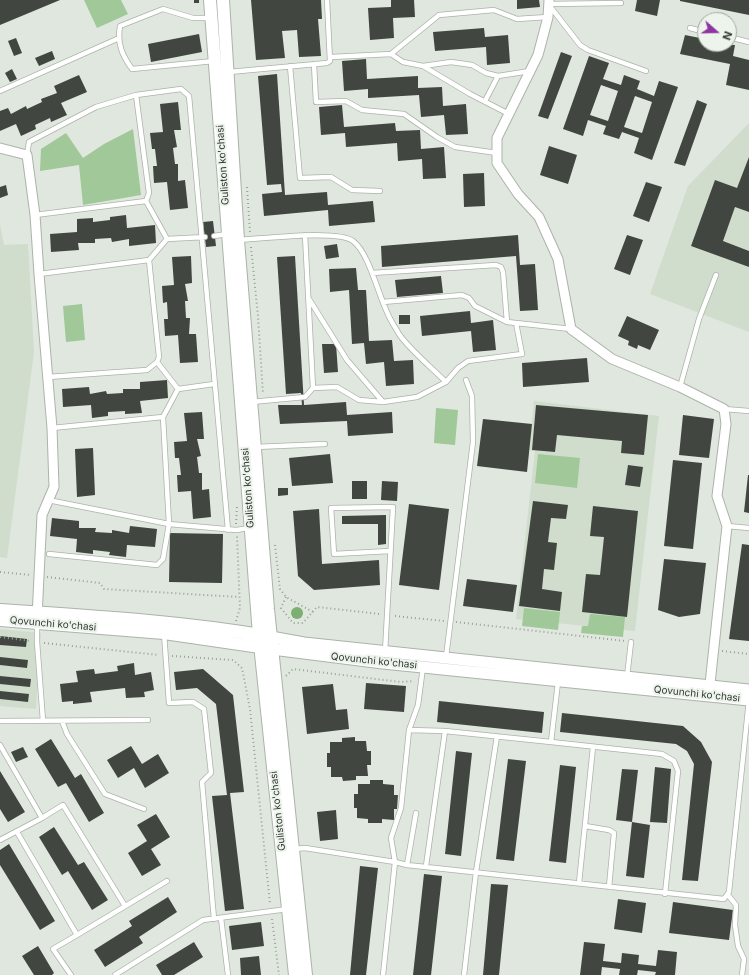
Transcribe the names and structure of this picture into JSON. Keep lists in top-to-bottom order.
{
  "streets": {
    "main road": ["Guliston ko'chasi", "Qovunchi ko'chasi"]
  },
  "crossings": [
    ["Guliston ko'chasi", "Qovunchi ko'chasi"]
  ],
  "north": "right"
}
